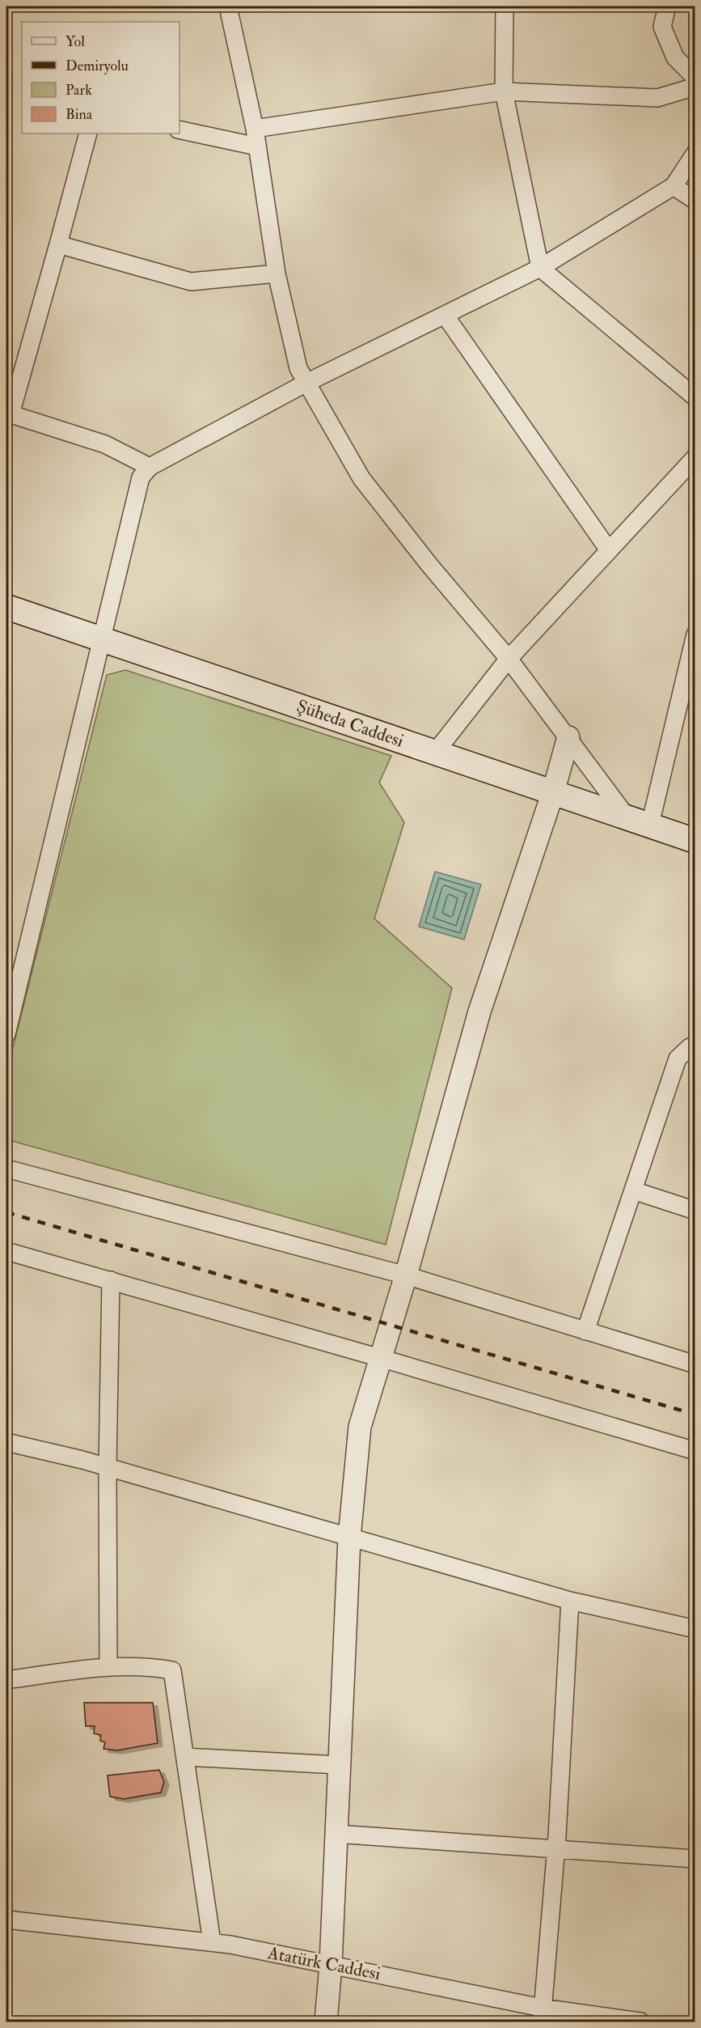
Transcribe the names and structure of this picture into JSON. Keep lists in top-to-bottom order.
{
  "streets": {
    "main road": ["Şüheda Caddesi"],
    "street": ["Atatürk Caddesi"]
  },
  "legend": [
    "Yol",
    "Demiryolu",
    "Park",
    "Bina"
  ]
}
